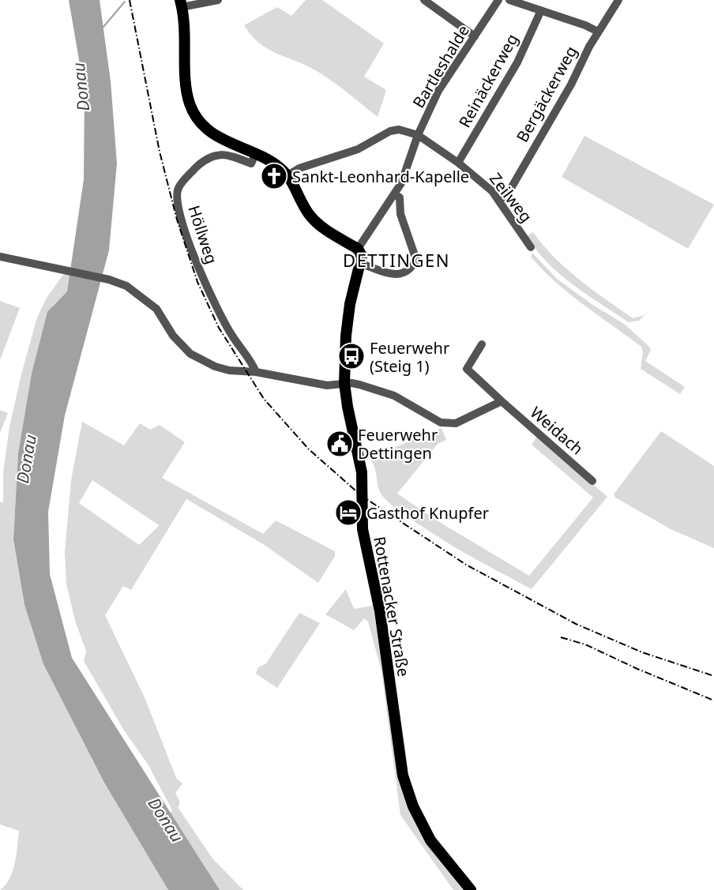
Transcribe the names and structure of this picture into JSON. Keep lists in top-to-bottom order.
{
  "streets": {
    "main road": ["Rottenacker Straße"],
    "street": [
      "Bartleshalde",
      "Reinäckerweg",
      "Bergäckerweg",
      "Zeilweg",
      "Höllweg",
      "Weidach"
    ]
  },
  "crossings": [
    ["Bartleshalde", "Zeilweg"],
    ["Bartleshalde", "Rottenacker Straße"],
    ["Reinäckerweg", "Zeilweg"],
    ["Bergäckerweg", "Zeilweg"]
  ],
  "districts": ["DETTINGEN"],
  "water": ["Donau"],
  "places": {
    "church": ["Sankt-Leonhard-Kapelle"],
    "bus stop": ["Feuerwehr (Steig 1)"],
    "public building": ["Feuerwehr Dettingen"],
    "hotel": ["Gasthof Knupfer"]
  }
}
